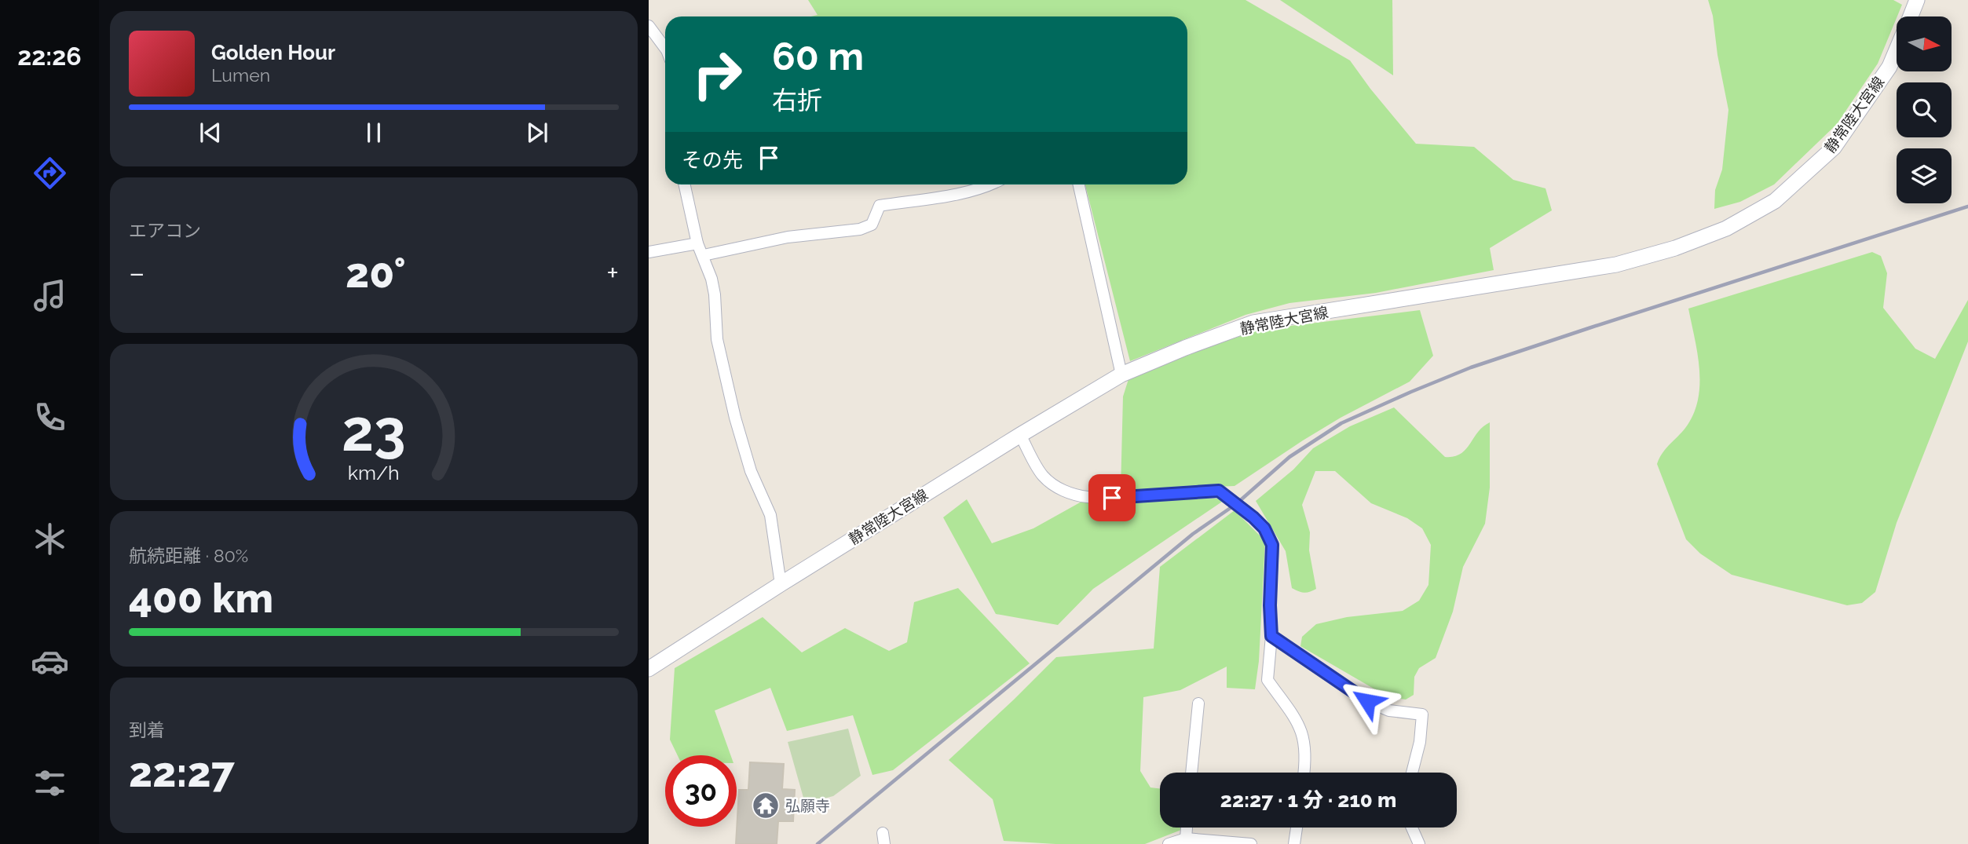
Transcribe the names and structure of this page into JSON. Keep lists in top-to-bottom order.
{
  "streets": {
    "main road": ["静常陸大宮線"]
  },
  "places": {
    "temple": ["弘願寺"]
  },
  "north": "right",
  "page": {
    "tabs": "22:26",
    "turn": ["60 m", "右折"],
    "song": ["Golden Hour", "Lumen"],
    "then": "その先",
    "tile": [
      "エアコン",
      ["航続距離 · 80%", "400 km"],
      ["到着", "22:27"]
    ],
    "heat": ["−", "20°", "+"],
    "limit": "30",
    "trip": "22:27 · 1 分 · 210 m",
    "gauge": ["23", "km/h"]
  }
}
